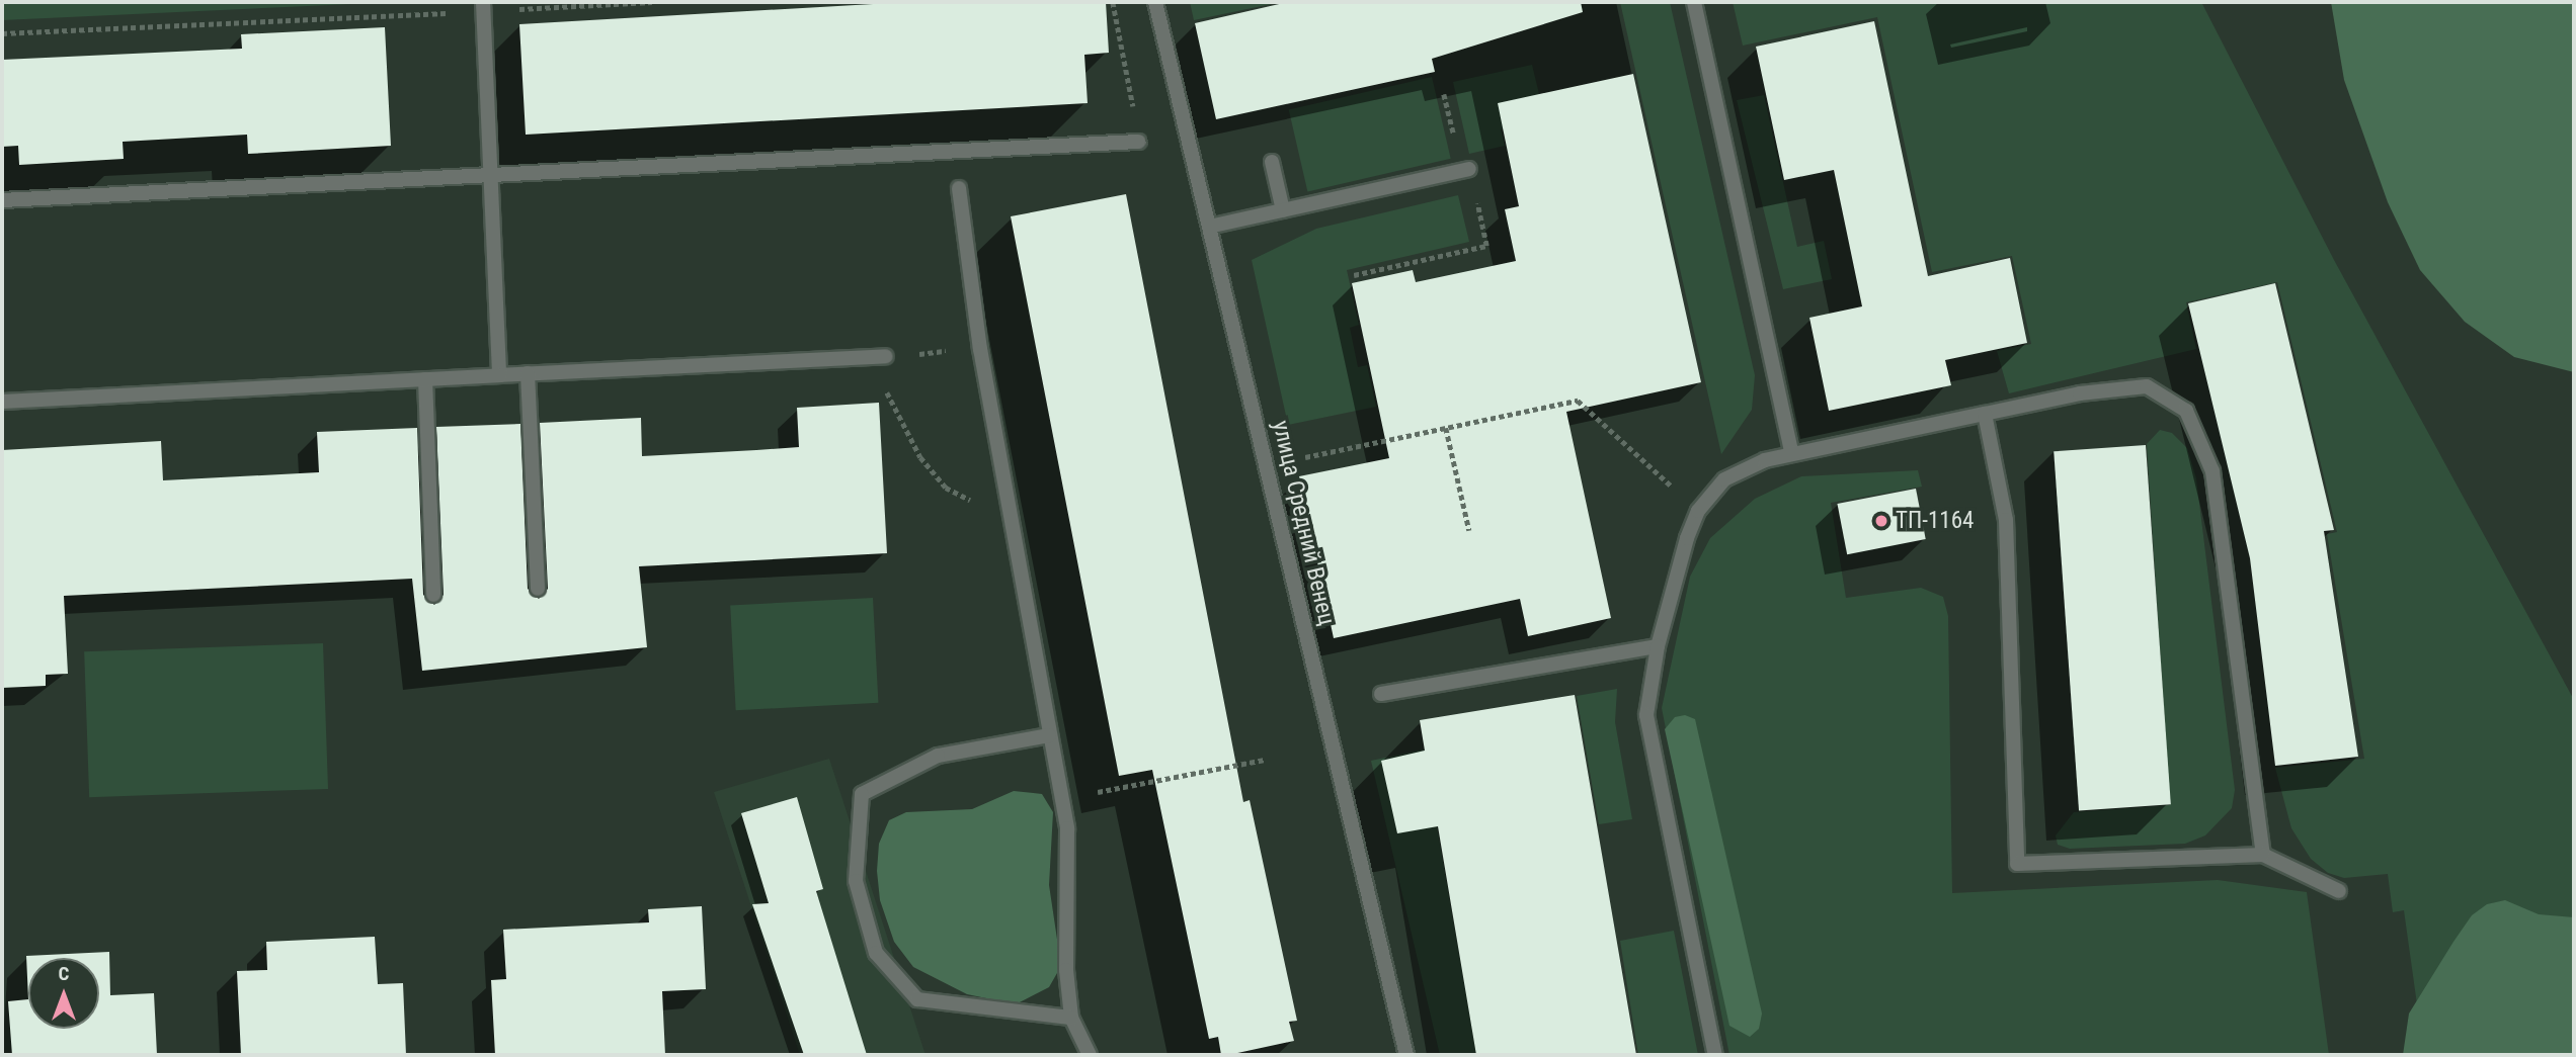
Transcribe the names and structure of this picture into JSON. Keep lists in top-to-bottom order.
{
  "streets": {
    "street": ["улица Средний Венец"]
  },
  "places": ["ТП-1164"],
  "north": "top"
}
